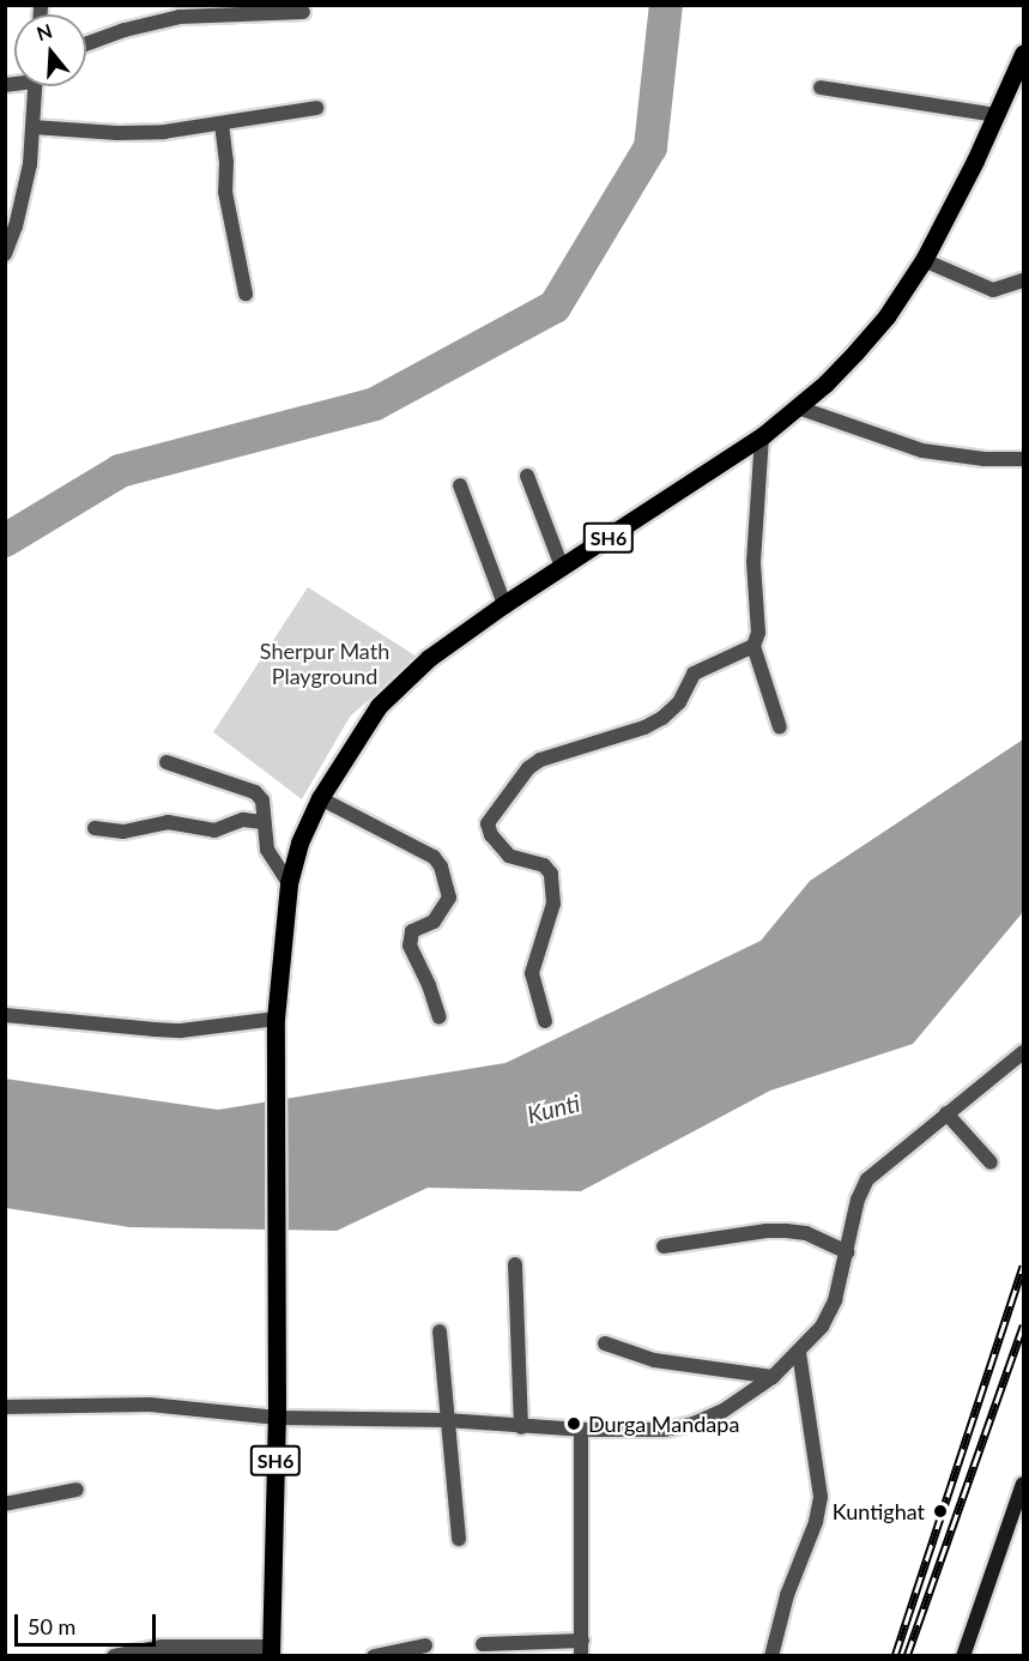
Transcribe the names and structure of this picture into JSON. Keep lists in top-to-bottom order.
{
  "streets": {
    "main road": ["SH6"]
  },
  "water": ["Kunti"],
  "parks": ["Sherpur Math Playground"],
  "places": ["Durga Mandapa", "Kuntighat"],
  "scale_bar": "50 m",
  "north": "top"
}
